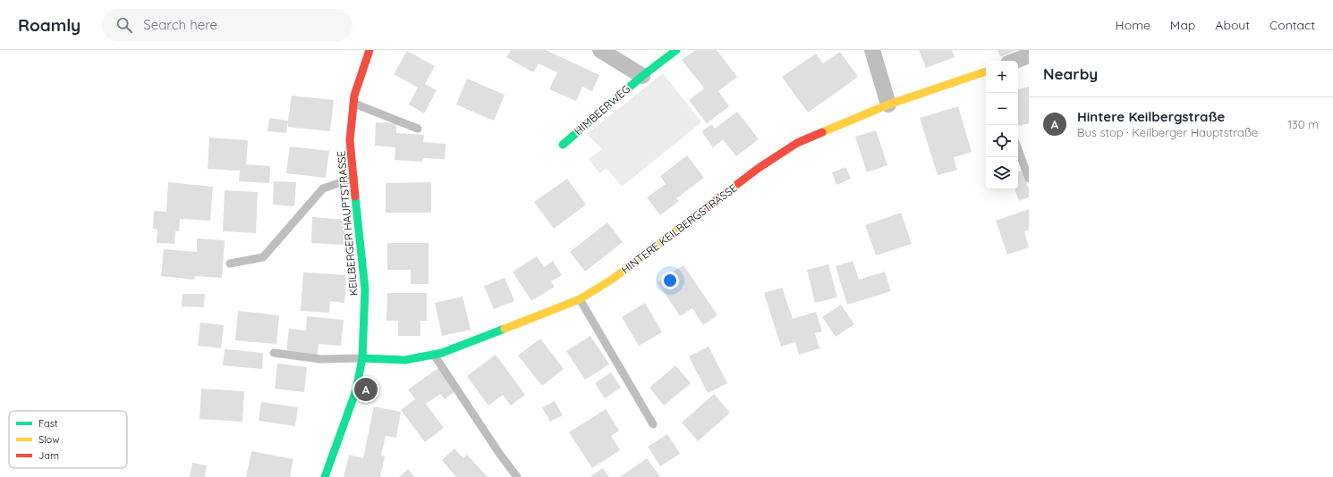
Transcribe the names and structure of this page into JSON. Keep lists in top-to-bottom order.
{
  "streets": {
    "street": ["HIMBEERWEG", "KEILBERGER HAUPTSTRASSE", "HINTERE KEILBERGSTRASSE"]
  },
  "crossings": [
    ["KEILBERGER HAUPTSTRASSE", "HINTERE KEILBERGSTRASSE"]
  ],
  "legend": ["Fast", "Slow", "Jam"],
  "page": {
    "header": "Roamly",
    "search": "Search here",
    "nav": [
      "Home",
      "Map",
      "About",
      "Contact"
    ],
    "heading": "Nearby",
    "map_buttons": ["+", "−"],
    "list": [
      {
        "mark": "A",
        "name": "Hintere Keilbergstraße",
        "note": "Bus stop · Keilberger Hauptstraße",
        "value": "130 m"
      }
    ],
    "pins": "A"
  }
}
